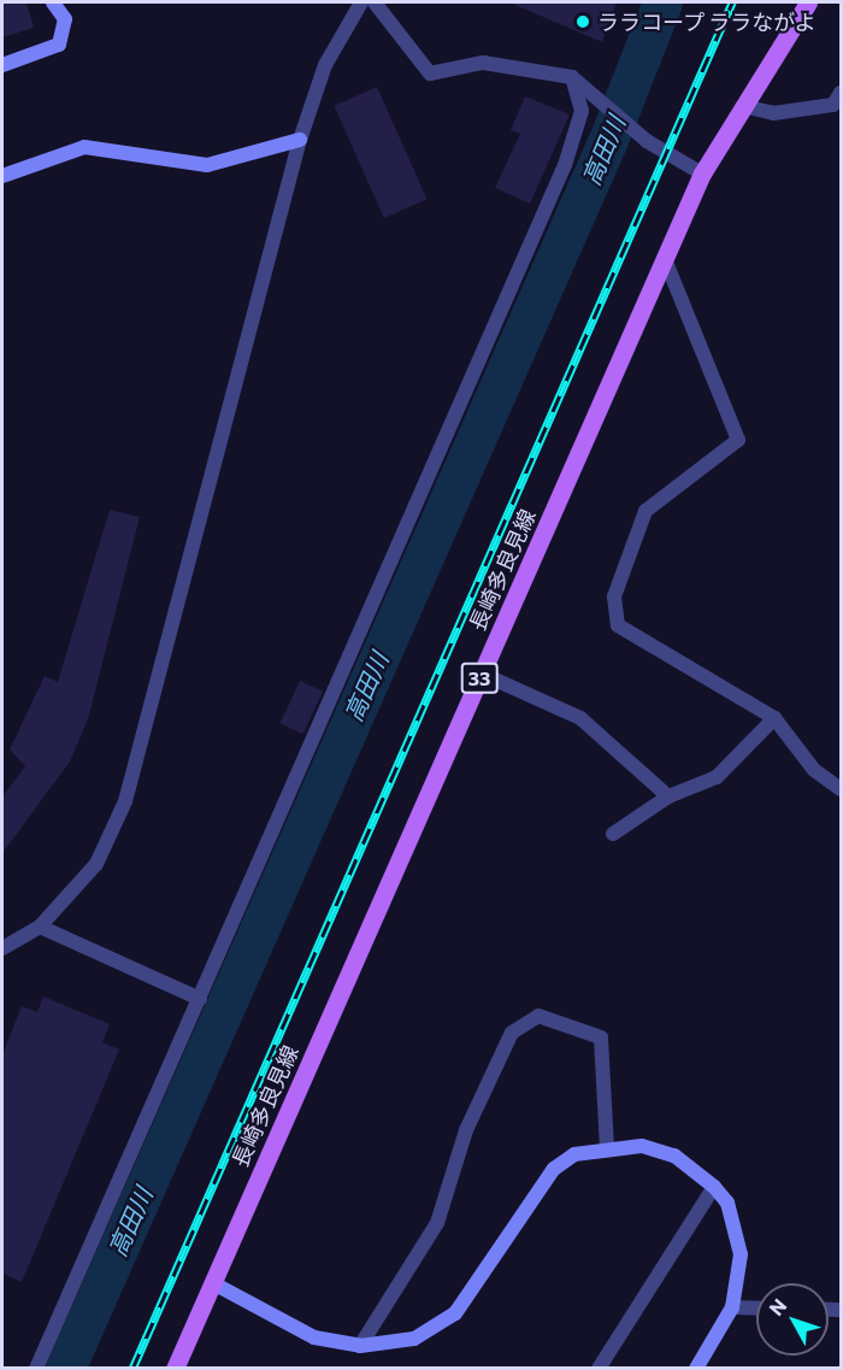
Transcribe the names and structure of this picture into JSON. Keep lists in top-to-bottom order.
{
  "streets": {
    "main road": ["長崎多良見線", "33"]
  },
  "water": ["高田川"],
  "places": ["ララコープ ララながよ"],
  "north": "top left"
}
